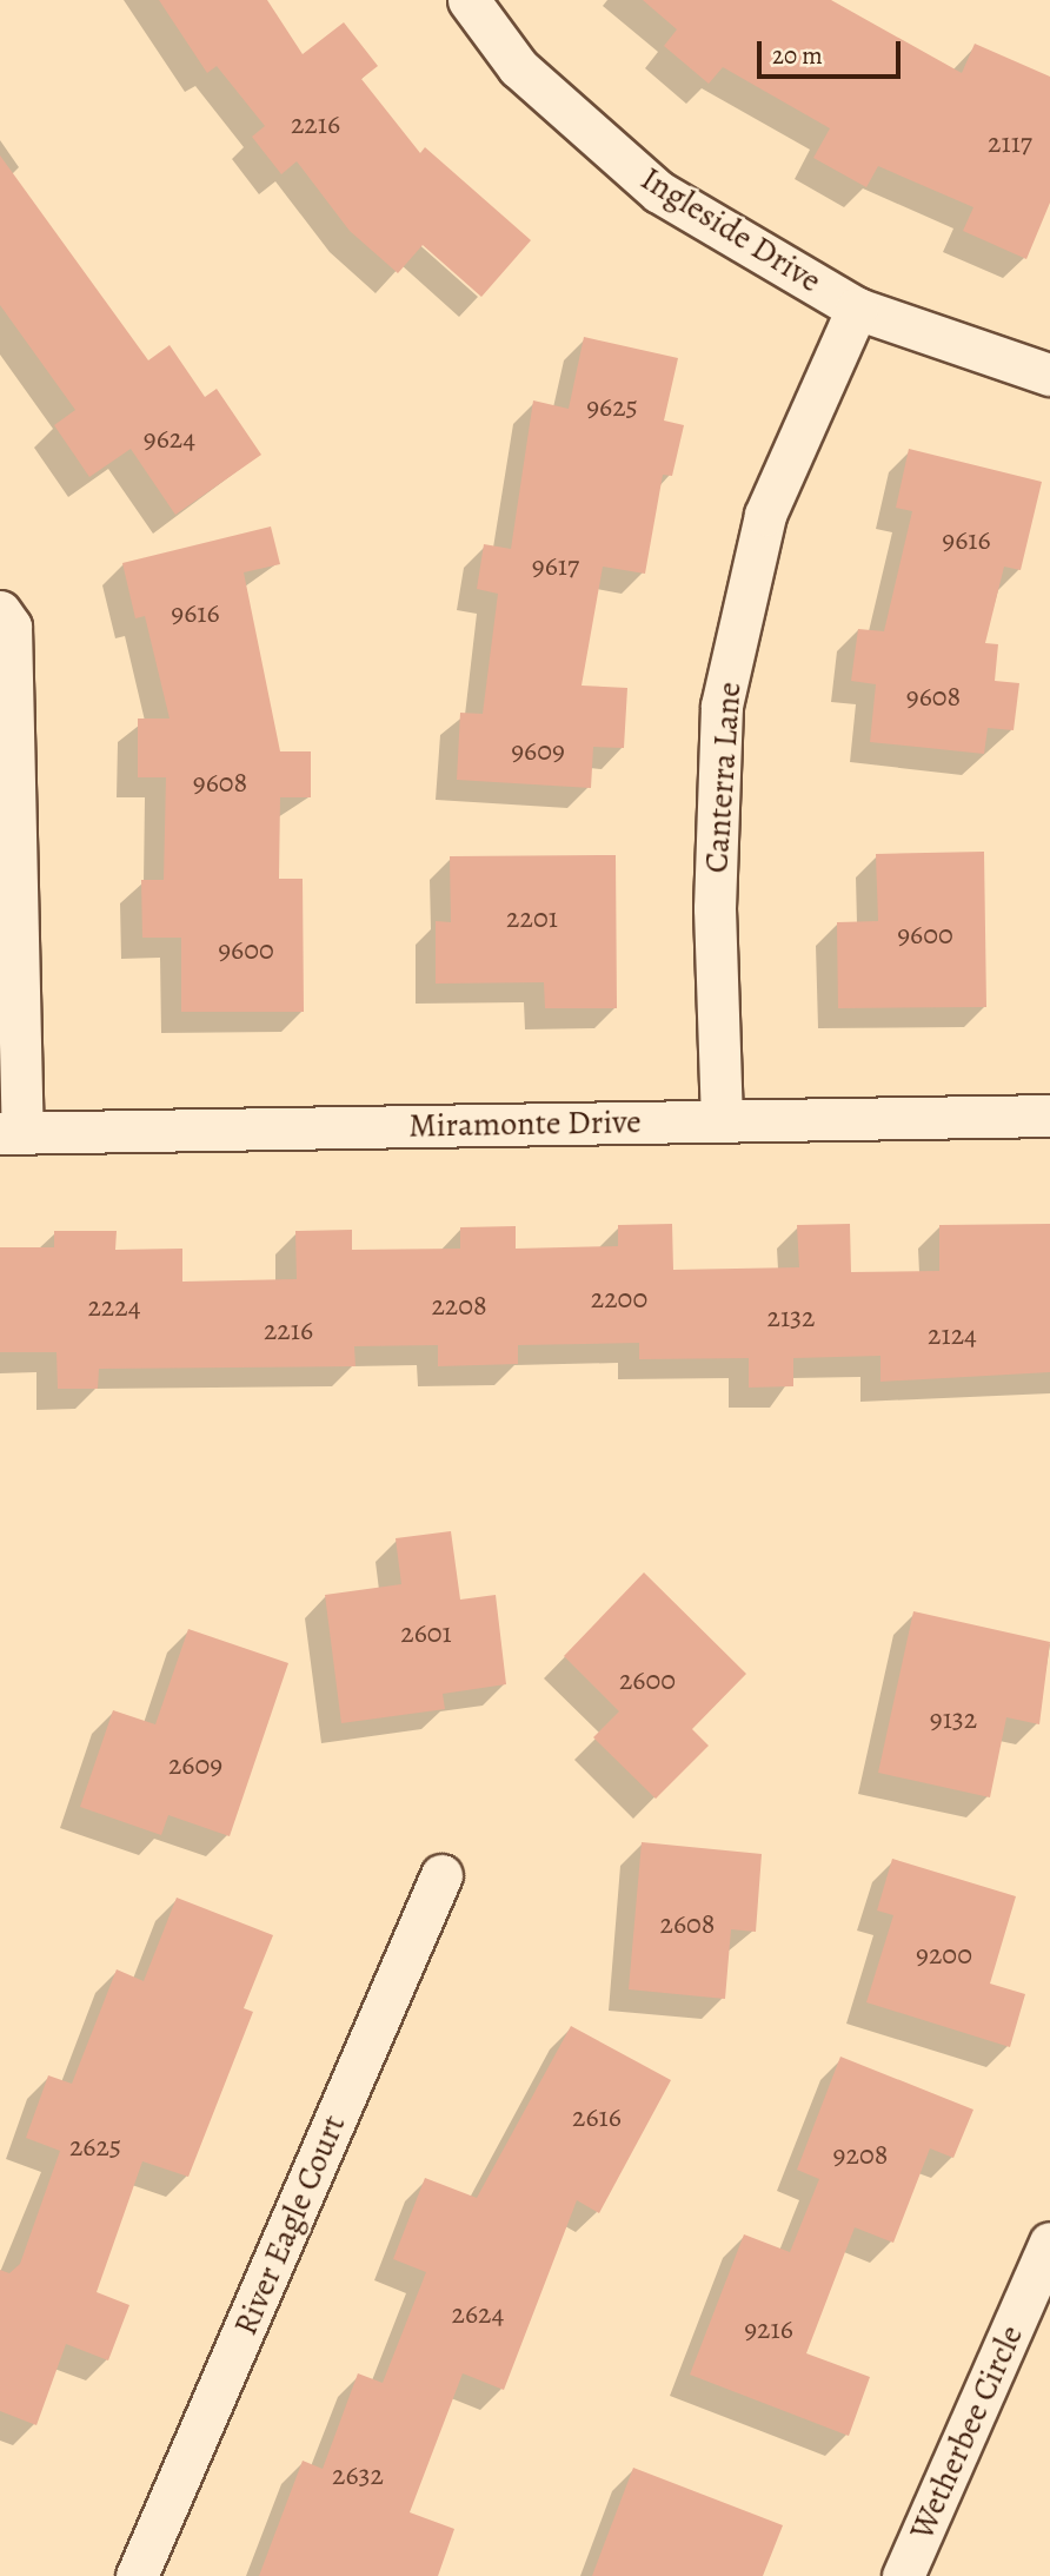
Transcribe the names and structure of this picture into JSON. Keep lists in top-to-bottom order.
{
  "streets": {
    "street": [
      "Ingleside Drive",
      "Canterra Lane",
      "Miramonte Drive",
      "River Eagle Court",
      "Wetherbee Circle"
    ]
  },
  "crossings": [
    ["Ingleside Drive", "Canterra Lane"],
    ["Canterra Lane", "Miramonte Drive"]
  ],
  "house_numbers": [
    "2216",
    "2117",
    "9625",
    "9624",
    "9616",
    "9617",
    "9616",
    "9608",
    "9609",
    "9608",
    "2201",
    "9600",
    "9600",
    "2200",
    "2208",
    "2224",
    "2132",
    "2216",
    "2124",
    "2601",
    "2600",
    "9132",
    "2609",
    "2608",
    "9200",
    "2616",
    "2625",
    "9208",
    "2624",
    "9216",
    "2632"
  ],
  "scale_bar": "20 m"
}
